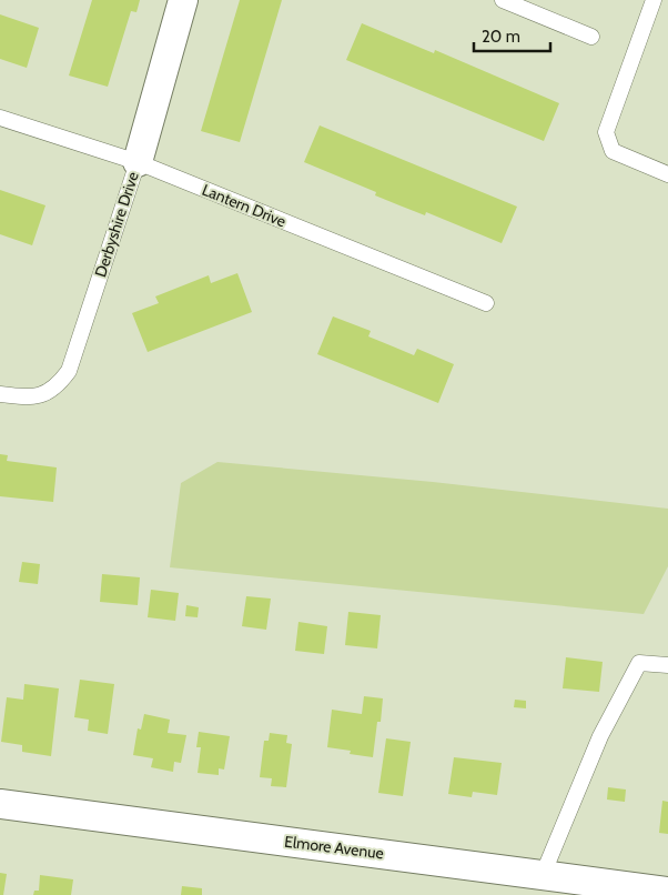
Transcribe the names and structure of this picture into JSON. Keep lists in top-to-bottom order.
{
  "streets": {
    "street": ["Derbyshire Drive", "Elmore Avenue"],
    "lane": ["Lantern Drive"]
  },
  "crossings": [
    ["Lantern Drive", "Derbyshire Drive"]
  ],
  "scale_bar": "20 m"
}
